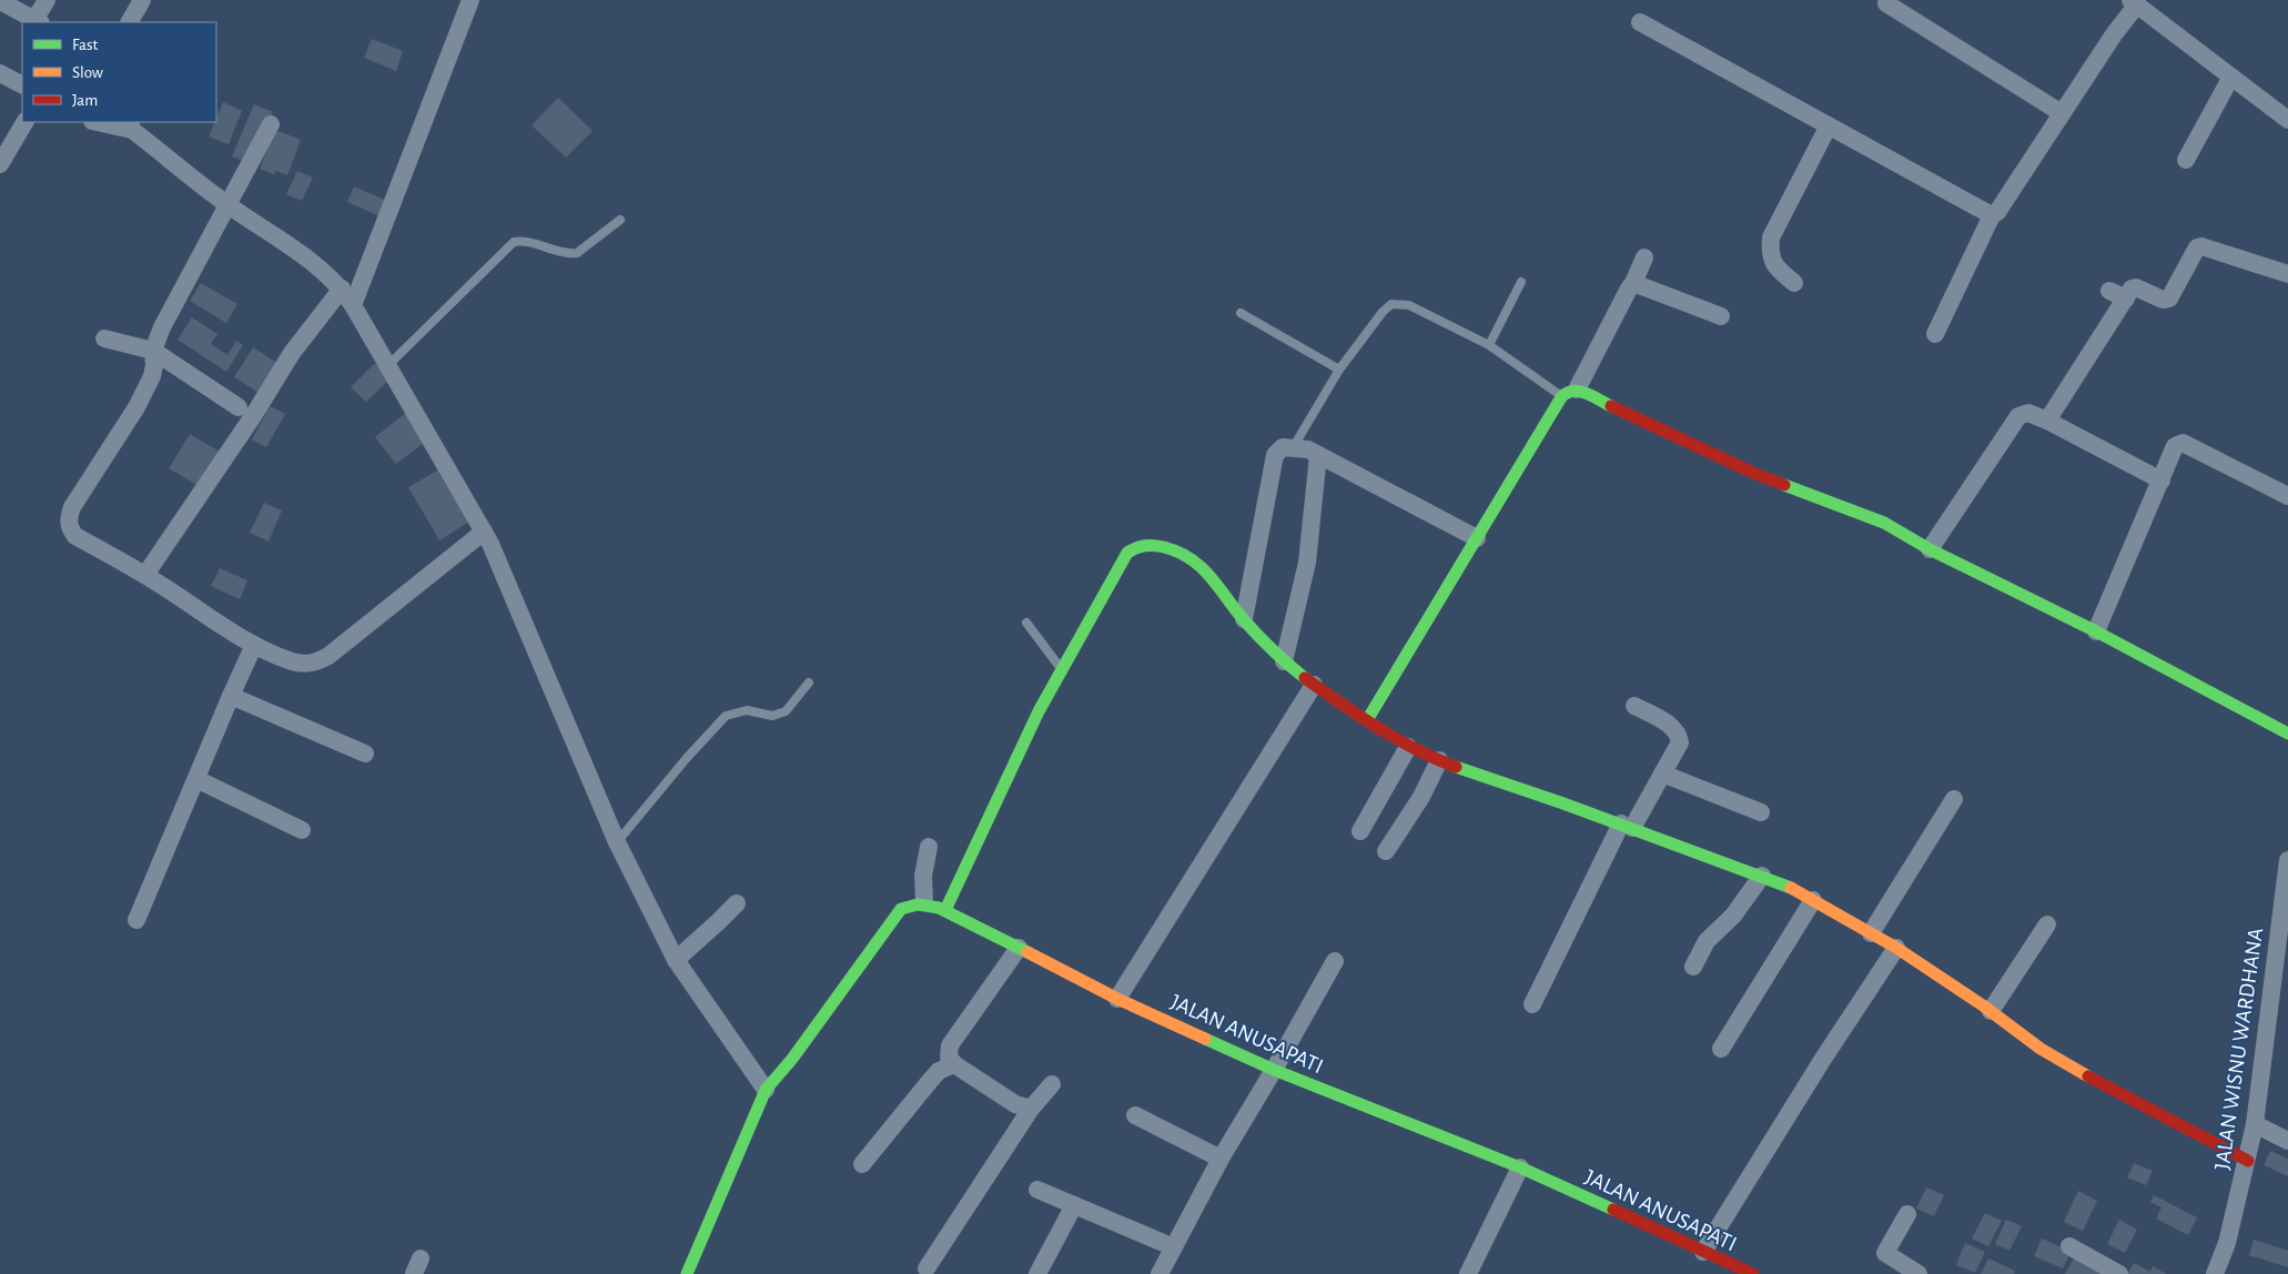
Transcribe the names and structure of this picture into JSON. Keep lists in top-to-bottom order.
{
  "streets": {
    "street": ["JALAN ANUSAPATI", "JALAN WISNU WARDHANA"]
  },
  "legend": ["Fast", "Slow", "Jam"]
}
